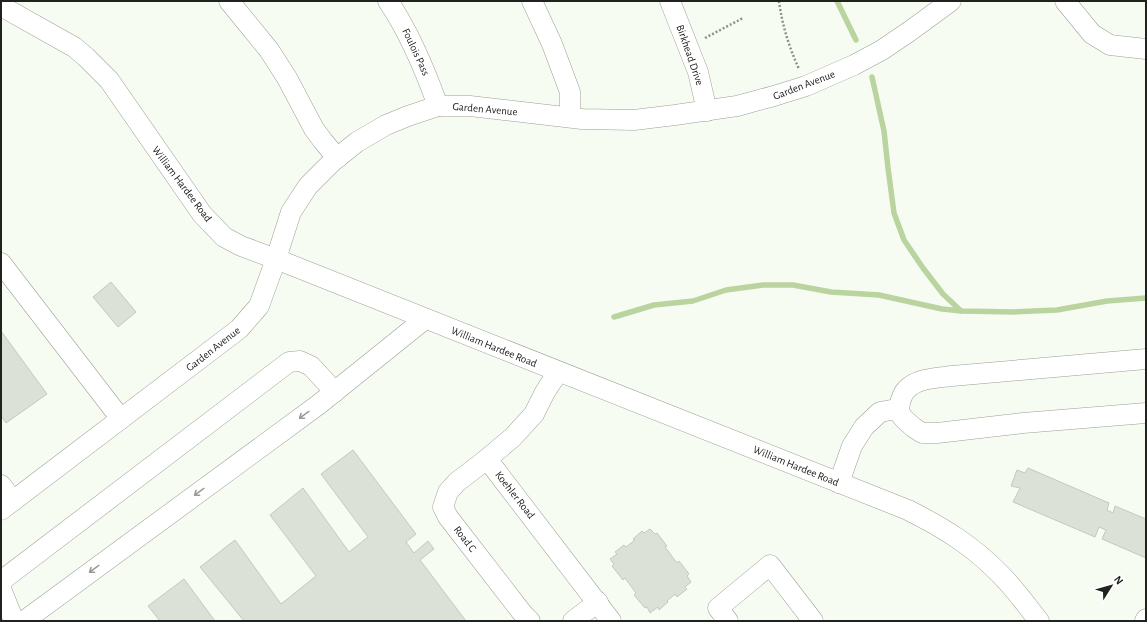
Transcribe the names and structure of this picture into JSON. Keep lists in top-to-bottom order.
{
  "streets": {
    "street": [
      "Foulois Pass",
      "Birkhead Drive",
      "Garden Avenue",
      "William Hardee Road",
      "Koehler Road",
      "Road C"
    ]
  },
  "crossings": [
    ["Foulois Pass", "Garden Avenue"],
    ["Birkhead Drive", "Garden Avenue"],
    ["Garden Avenue", "William Hardee Road"],
    ["Koehler Road", "Road C"]
  ],
  "north": "top right"
}
